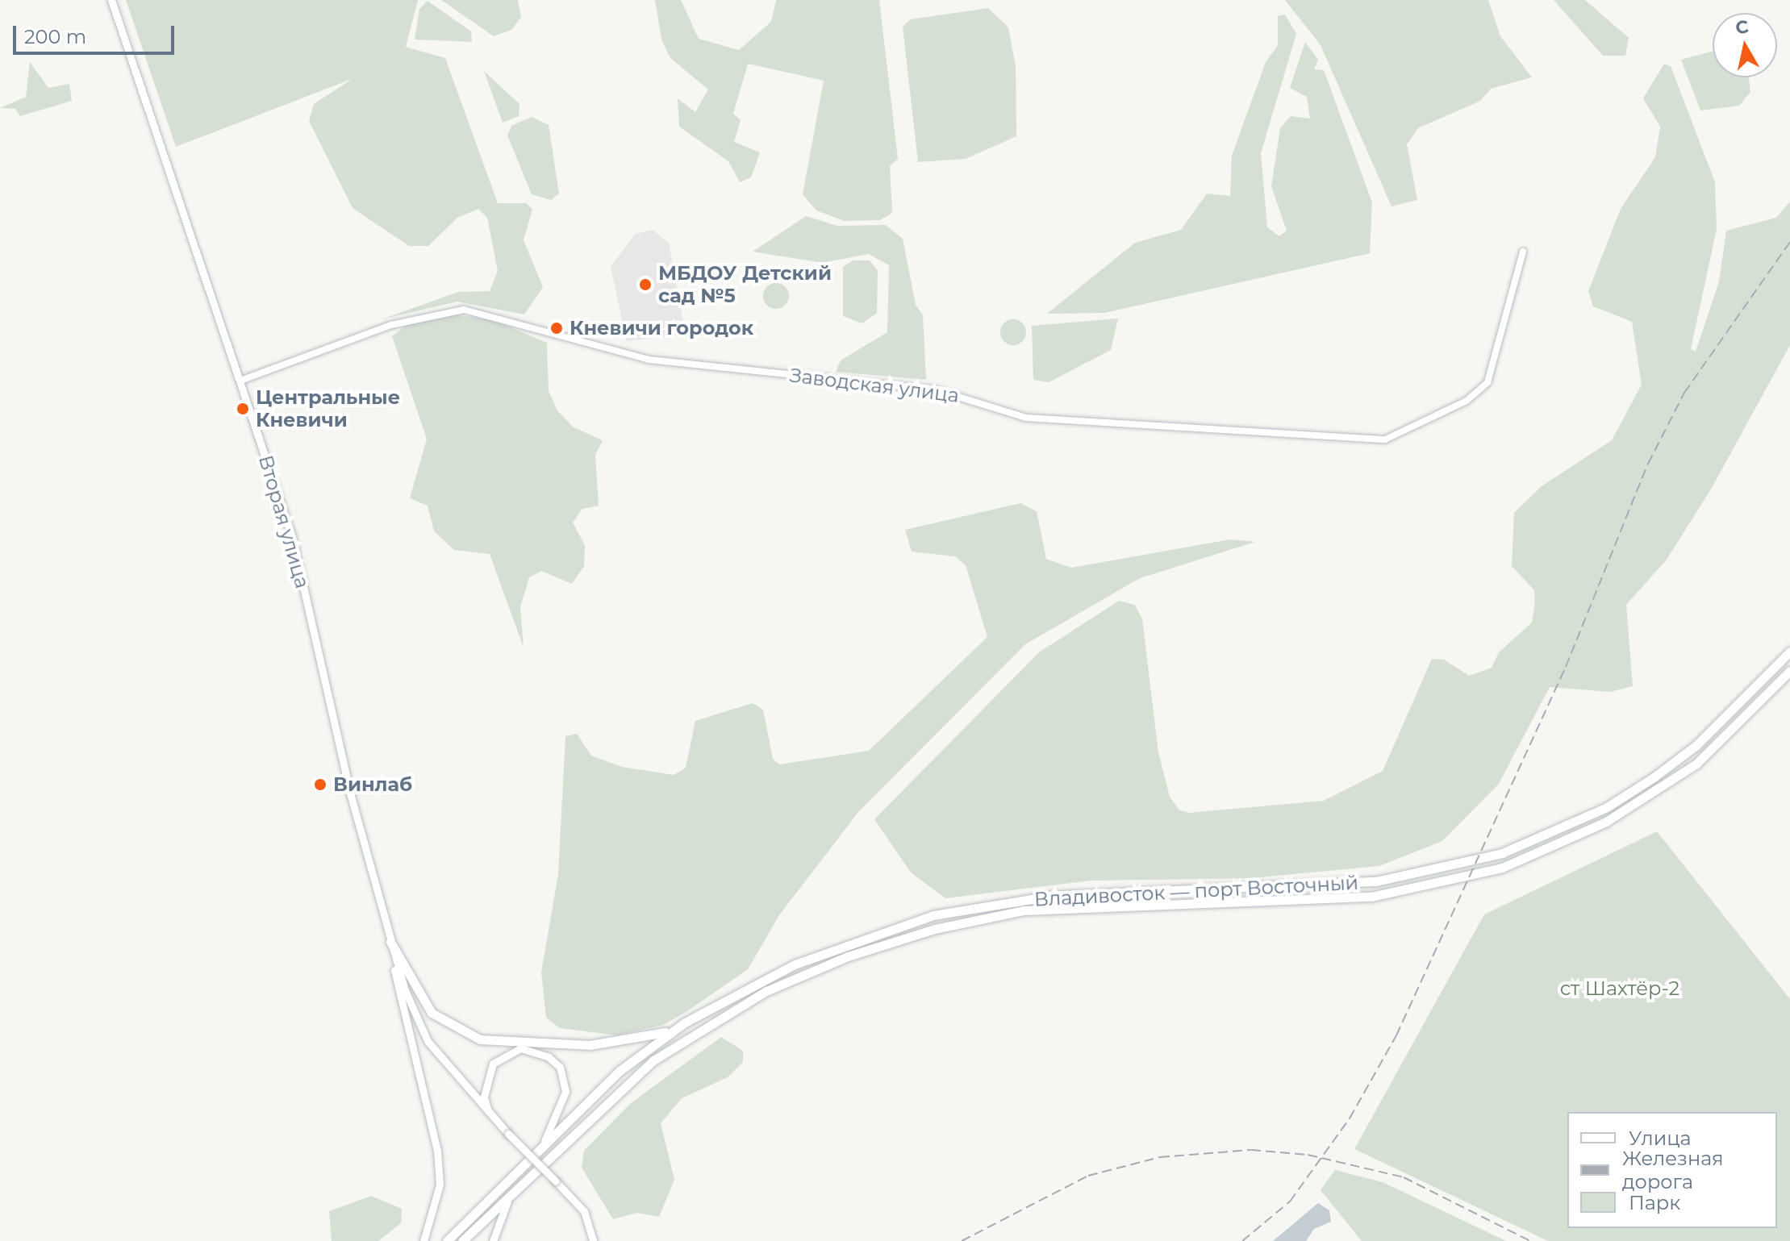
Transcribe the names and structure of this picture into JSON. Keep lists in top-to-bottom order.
{
  "streets": {
    "highway": ["Владивосток — порт Восточный"],
    "main road": ["Вторая улица"],
    "street": ["Заводская улица"]
  },
  "crossings": [
    ["Заводская улица", "Вторая улица"]
  ],
  "parks": ["ст Шахтёр-2"],
  "places": [
    "МБДОУ Детский сад №5",
    "Кневичи городок",
    "Центральные Кневичи",
    "Винлаб"
  ],
  "legend": ["Улица", "Железная дорога", "Парк"],
  "scale_bar": "200 m",
  "north": "top"
}
